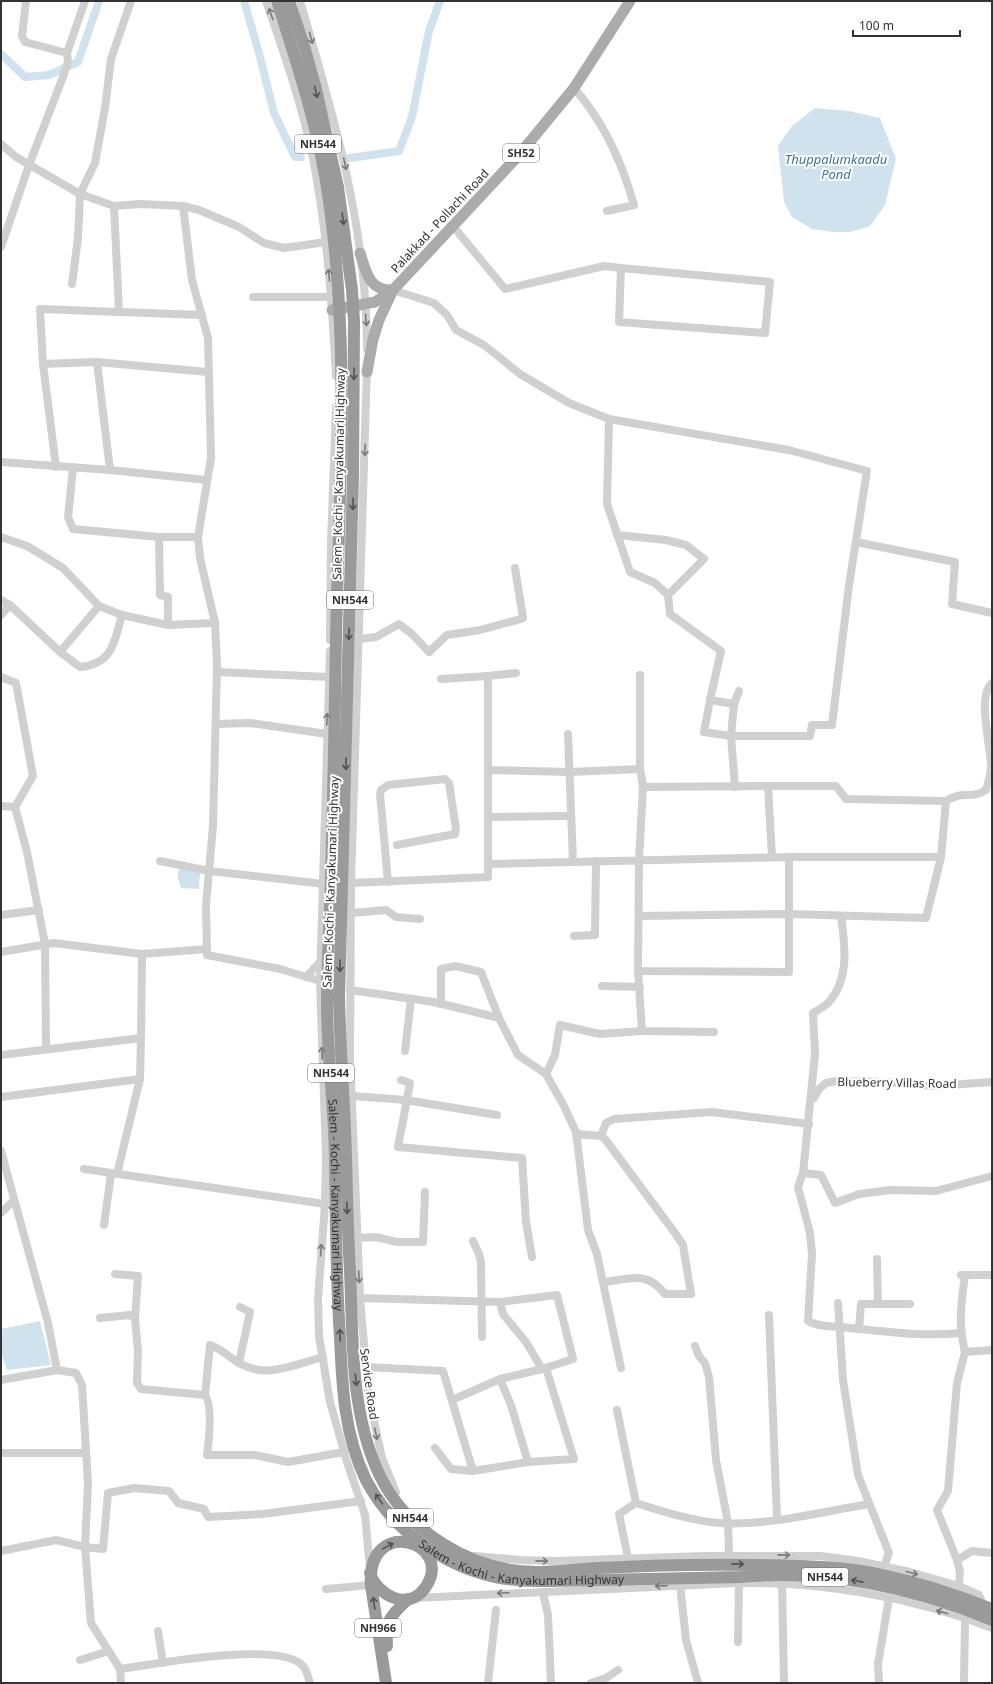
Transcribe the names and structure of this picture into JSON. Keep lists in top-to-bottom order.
{
  "streets": {
    "highway": ["NH544", "Salem - Kochi - Kanyakumari Highway", "NH966"],
    "main road": ["SH52", "Palakkad - Pollachi Road"],
    "street": ["Blueberry Villas Road", "Service Road"]
  },
  "crossings": [
    ["Palakkad - Pollachi Road", "Service Road"],
    ["Salem - Kochi - Kanyakumari Highway", "Service Road"]
  ],
  "water": ["Thuppalumkaadu Pond"],
  "scale_bar": "100 m"
}
